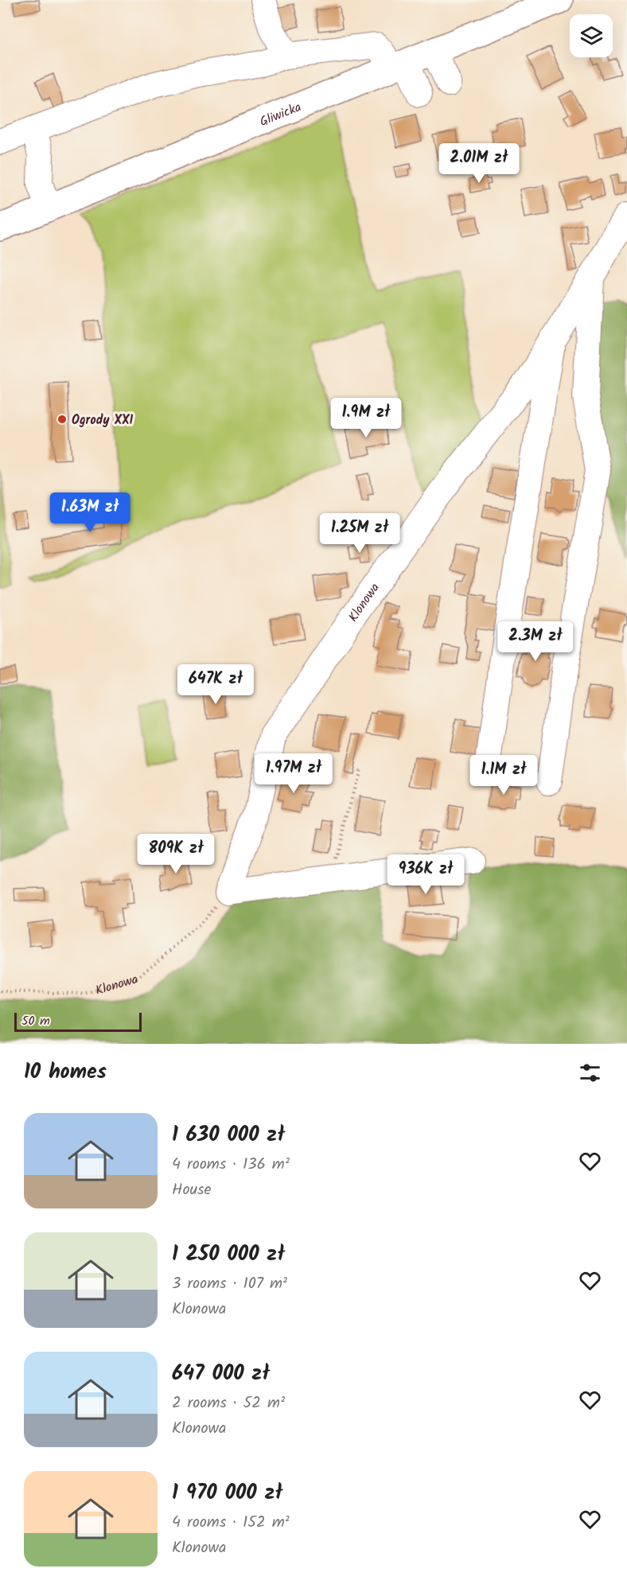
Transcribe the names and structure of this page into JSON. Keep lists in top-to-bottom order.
{
  "streets": {
    "main road": ["Gliwicka"],
    "street": ["Klonowa"]
  },
  "places": ["Ogrody XXI"],
  "scale_bar": "50 m",
  "page": {
    "price": [
      "2.01M zł",
      "1.9M zł",
      "1.63M zł",
      "1.25M zł",
      "2.3M zł",
      "647K zł",
      "1.97M zł",
      "1.1M zł",
      "809K zł",
      "936K zł"
    ],
    "scale": "50 m",
    "heading": "10 homes",
    "list": [
      {
        "name": "1 630 000 zł",
        "note": "4 rooms · 136 m² · House"
      },
      {
        "name": "1 250 000 zł",
        "note": "3 rooms · 107 m² · Klonowa"
      },
      {
        "name": "647 000 zł",
        "note": "2 rooms · 52 m² · Klonowa"
      },
      {
        "name": "1 970 000 zł",
        "note": "4 rooms · 152 m² · Klonowa"
      }
    ]
  }
}
